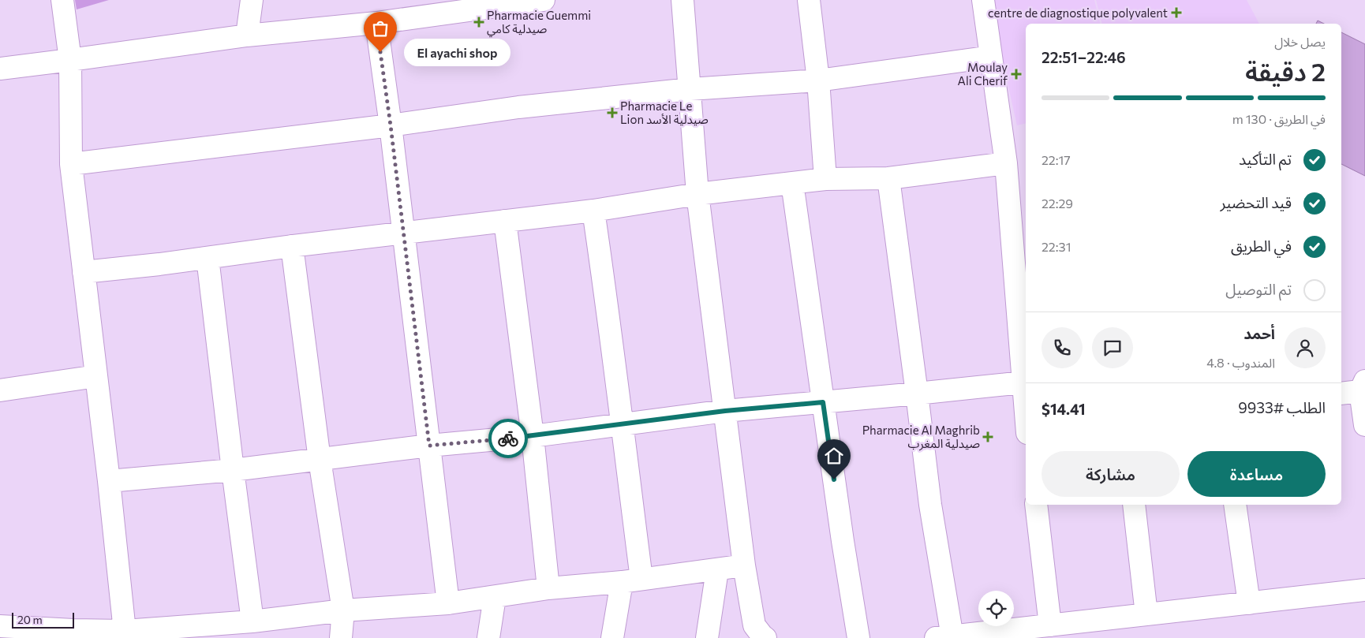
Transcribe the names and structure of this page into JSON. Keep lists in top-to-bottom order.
{
  "places": {
    "health": [
      "centre de diagnostique polyvalent",
      "Pharmacie Guemmi صيدلية كامي",
      "Moulay Ali Cherif",
      "Pharmacie Le Lion صيدلية الأسد",
      "Pharmacie Al Maghrib صيدلية المغرب"
    ],
    "other": ["El ayachi shop"]
  },
  "scale_bar": "20 m",
  "page": {
    "heading": ["2 دقيقة", "يصل خلال", "22:46–22:51"],
    "panel": [
      "أحمد",
      "المندوب · 4.8",
      "الطلب #9933",
      "$14.41"
    ],
    "bubble": "El ayachi shop",
    "bar": "في الطريق · 130 m",
    "list": [
      ["تم التأكيد", "22:17"],
      ["قيد التحضير", "22:29"],
      ["في الطريق", "22:31"],
      "تم التوصيل"
    ],
    "buttons": ["مساعدة", "مشاركة"],
    "scale": "20 m"
  }
}
